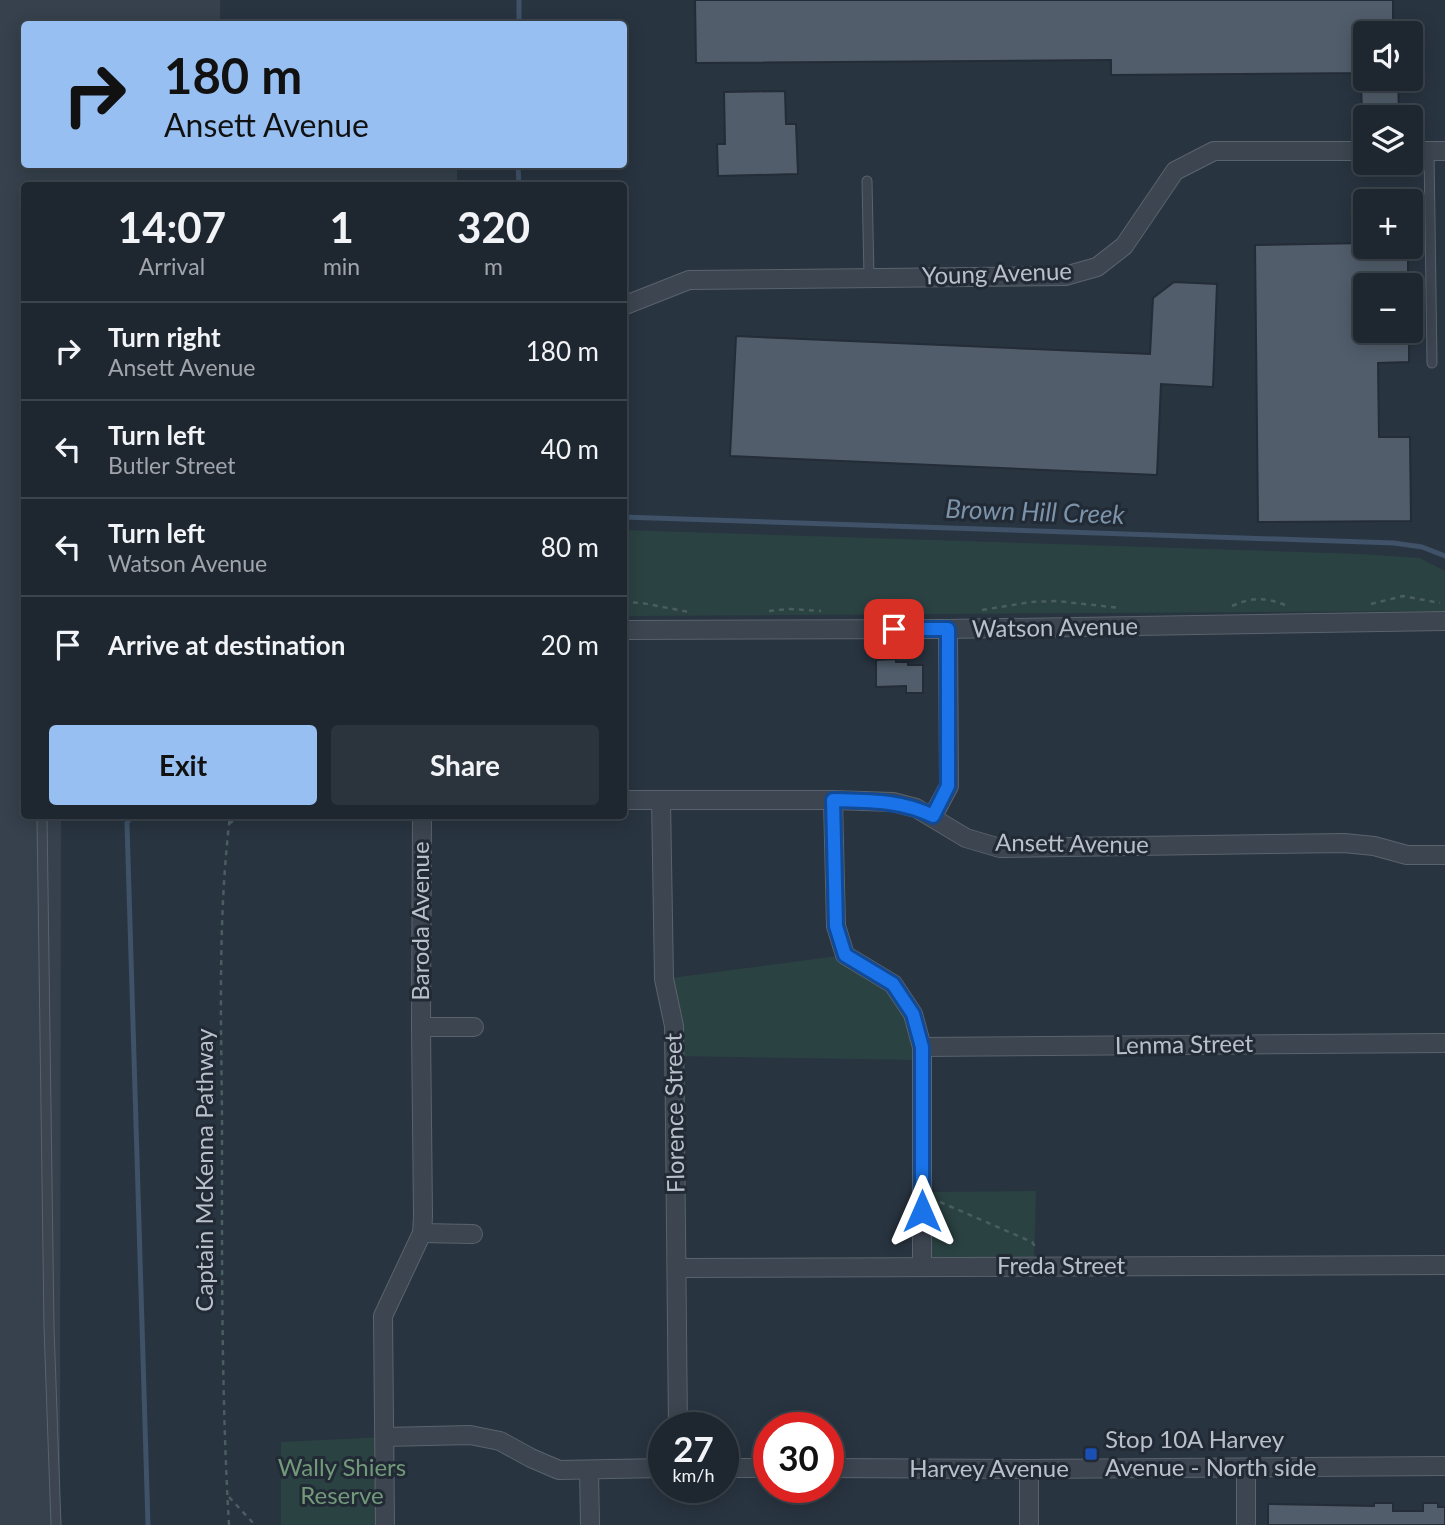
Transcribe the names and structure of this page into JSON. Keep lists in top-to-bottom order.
{
  "streets": {
    "street": [
      "Young Avenue",
      "Watson Avenue",
      "Ansett Avenue",
      "Baroda Avenue",
      "Lenma Street",
      "Florence Street",
      "Freda Street",
      "Harvey Avenue"
    ],
    "path": ["Captain McKenna Pathway"]
  },
  "crossings": [
    ["Ansett Avenue", "Florence Street"],
    ["Florence Street", "Freda Street"]
  ],
  "water": ["Brown Hill Creek"],
  "parks": ["Wally Shiers Reserve"],
  "places": {
    "transit": ["Stop 10A Harvey Avenue - North side"]
  },
  "page": {
    "map_buttons": ["+", "−"],
    "turn": ["180 m", "Ansett Avenue"],
    "eta": [
      "14:07",
      "Arrival",
      "1",
      "min",
      "320",
      "m"
    ],
    "list": [
      {
        "name": "Turn right",
        "note": "Ansett Avenue",
        "value": "180 m"
      },
      {
        "name": "Turn left",
        "note": "Butler Street",
        "value": "40 m"
      },
      {
        "name": "Turn left",
        "note": "Watson Avenue",
        "value": "80 m"
      },
      {
        "name": "Arrive at destination",
        "value": "20 m"
      }
    ],
    "buttons": ["Exit", "Share"],
    "speed": "27 km/h",
    "limit": "30"
  }
}
